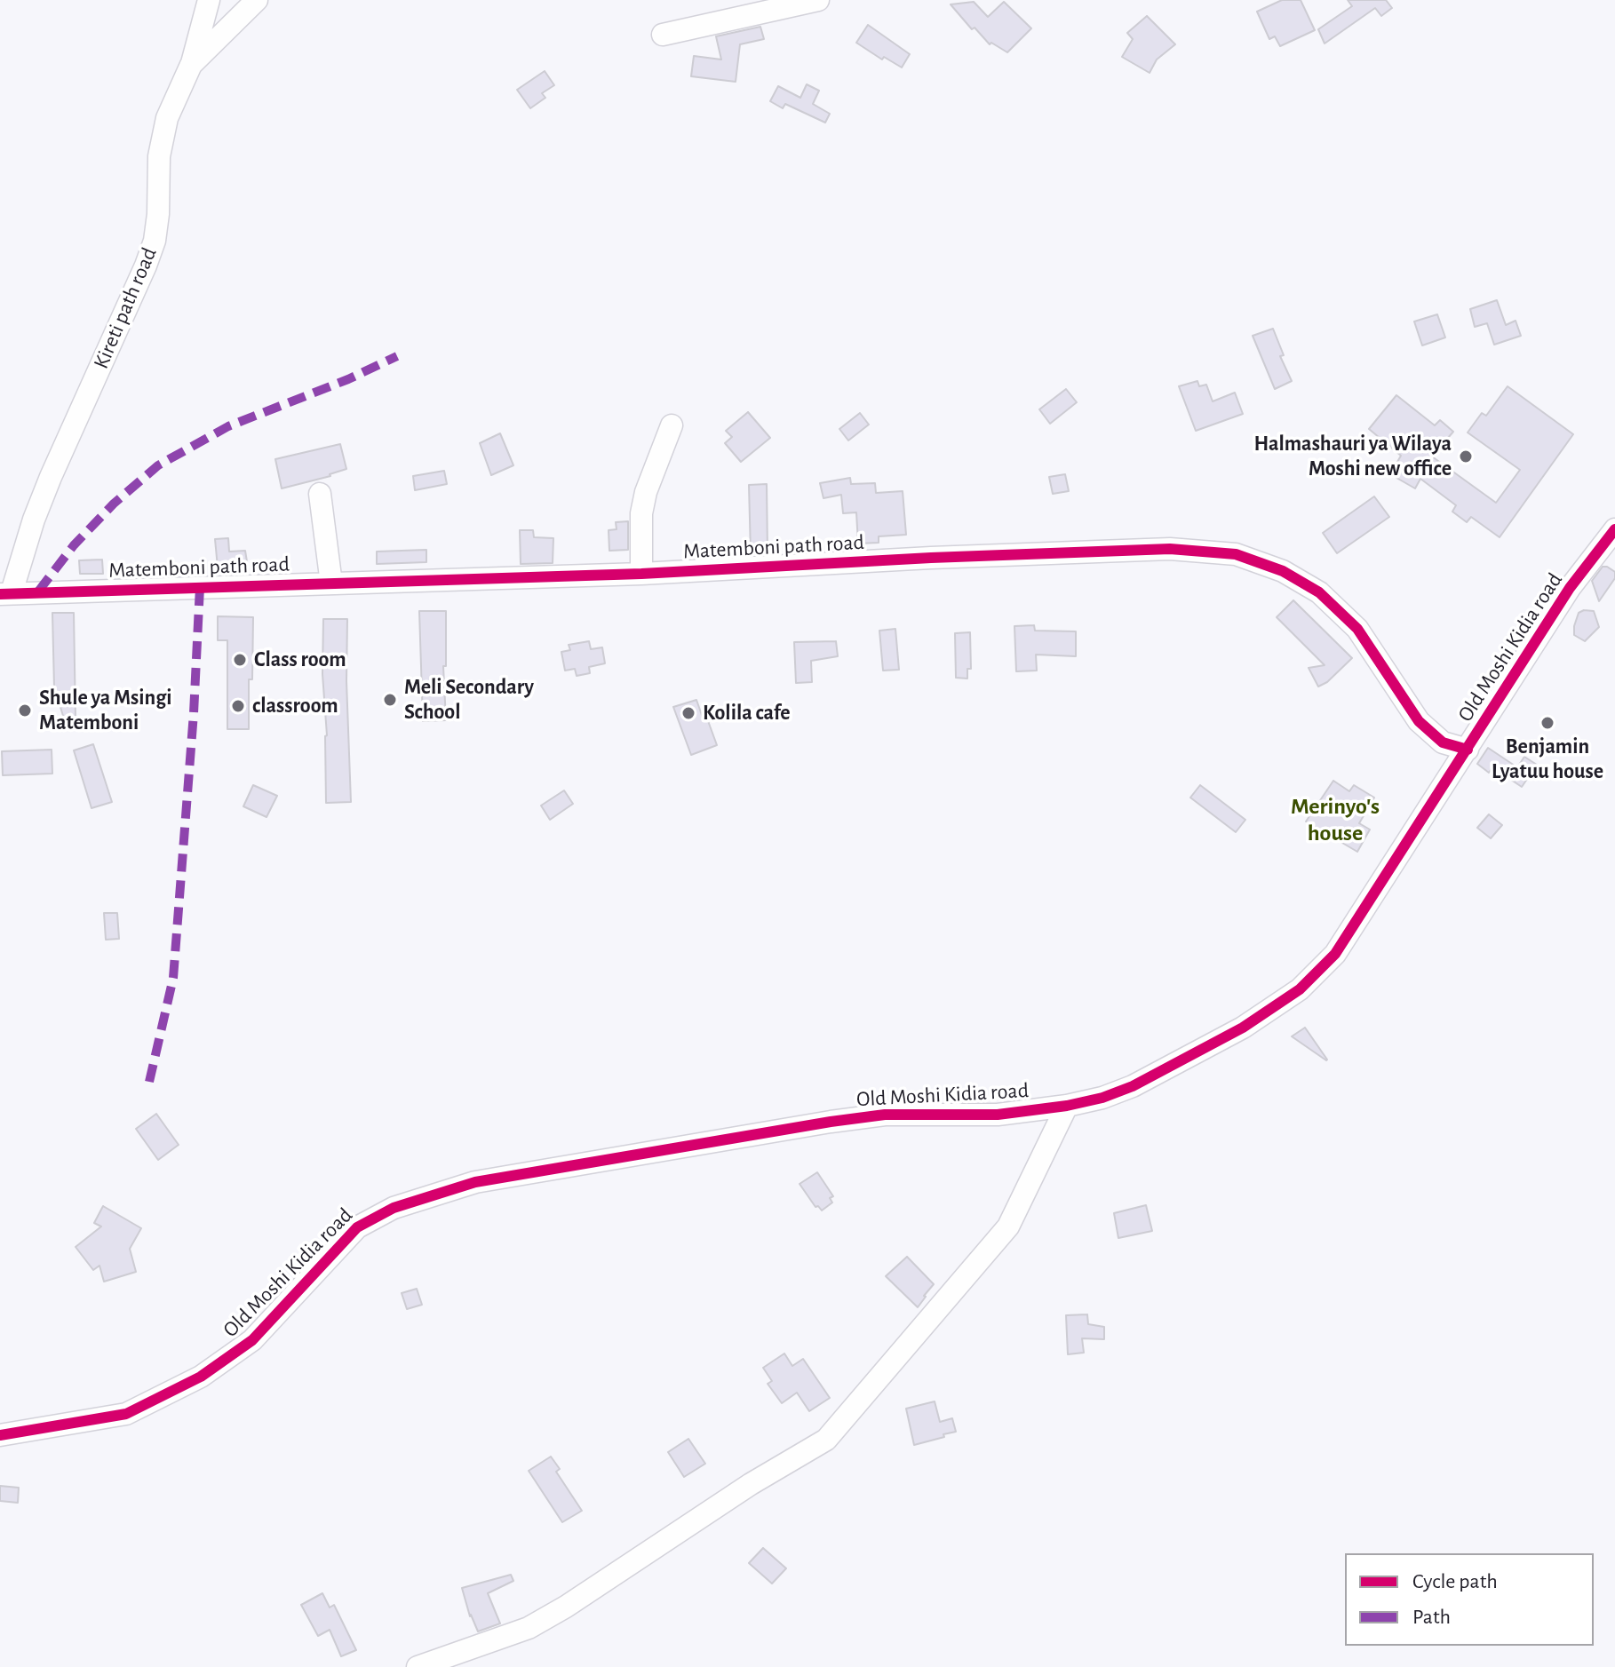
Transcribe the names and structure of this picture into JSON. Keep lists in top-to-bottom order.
{
  "streets": {
    "street": ["Kireti path road", "Matemboni path road", "Old Moshi Kidia road"]
  },
  "crossings": [
    ["Kireti path road", "Matemboni path road"],
    ["Matemboni path road", "Old Moshi Kidia road"]
  ],
  "districts": ["Merinyo's house"],
  "places": [
    "Halmashauri ya Wilaya Moshi new office",
    "Class room",
    "Meli Secondary School",
    "classroom",
    "Shule ya Msingi Matemboni",
    "Kolila cafe",
    "Benjamin Lyatuu house"
  ],
  "legend": ["Cycle path", "Path"]
}
